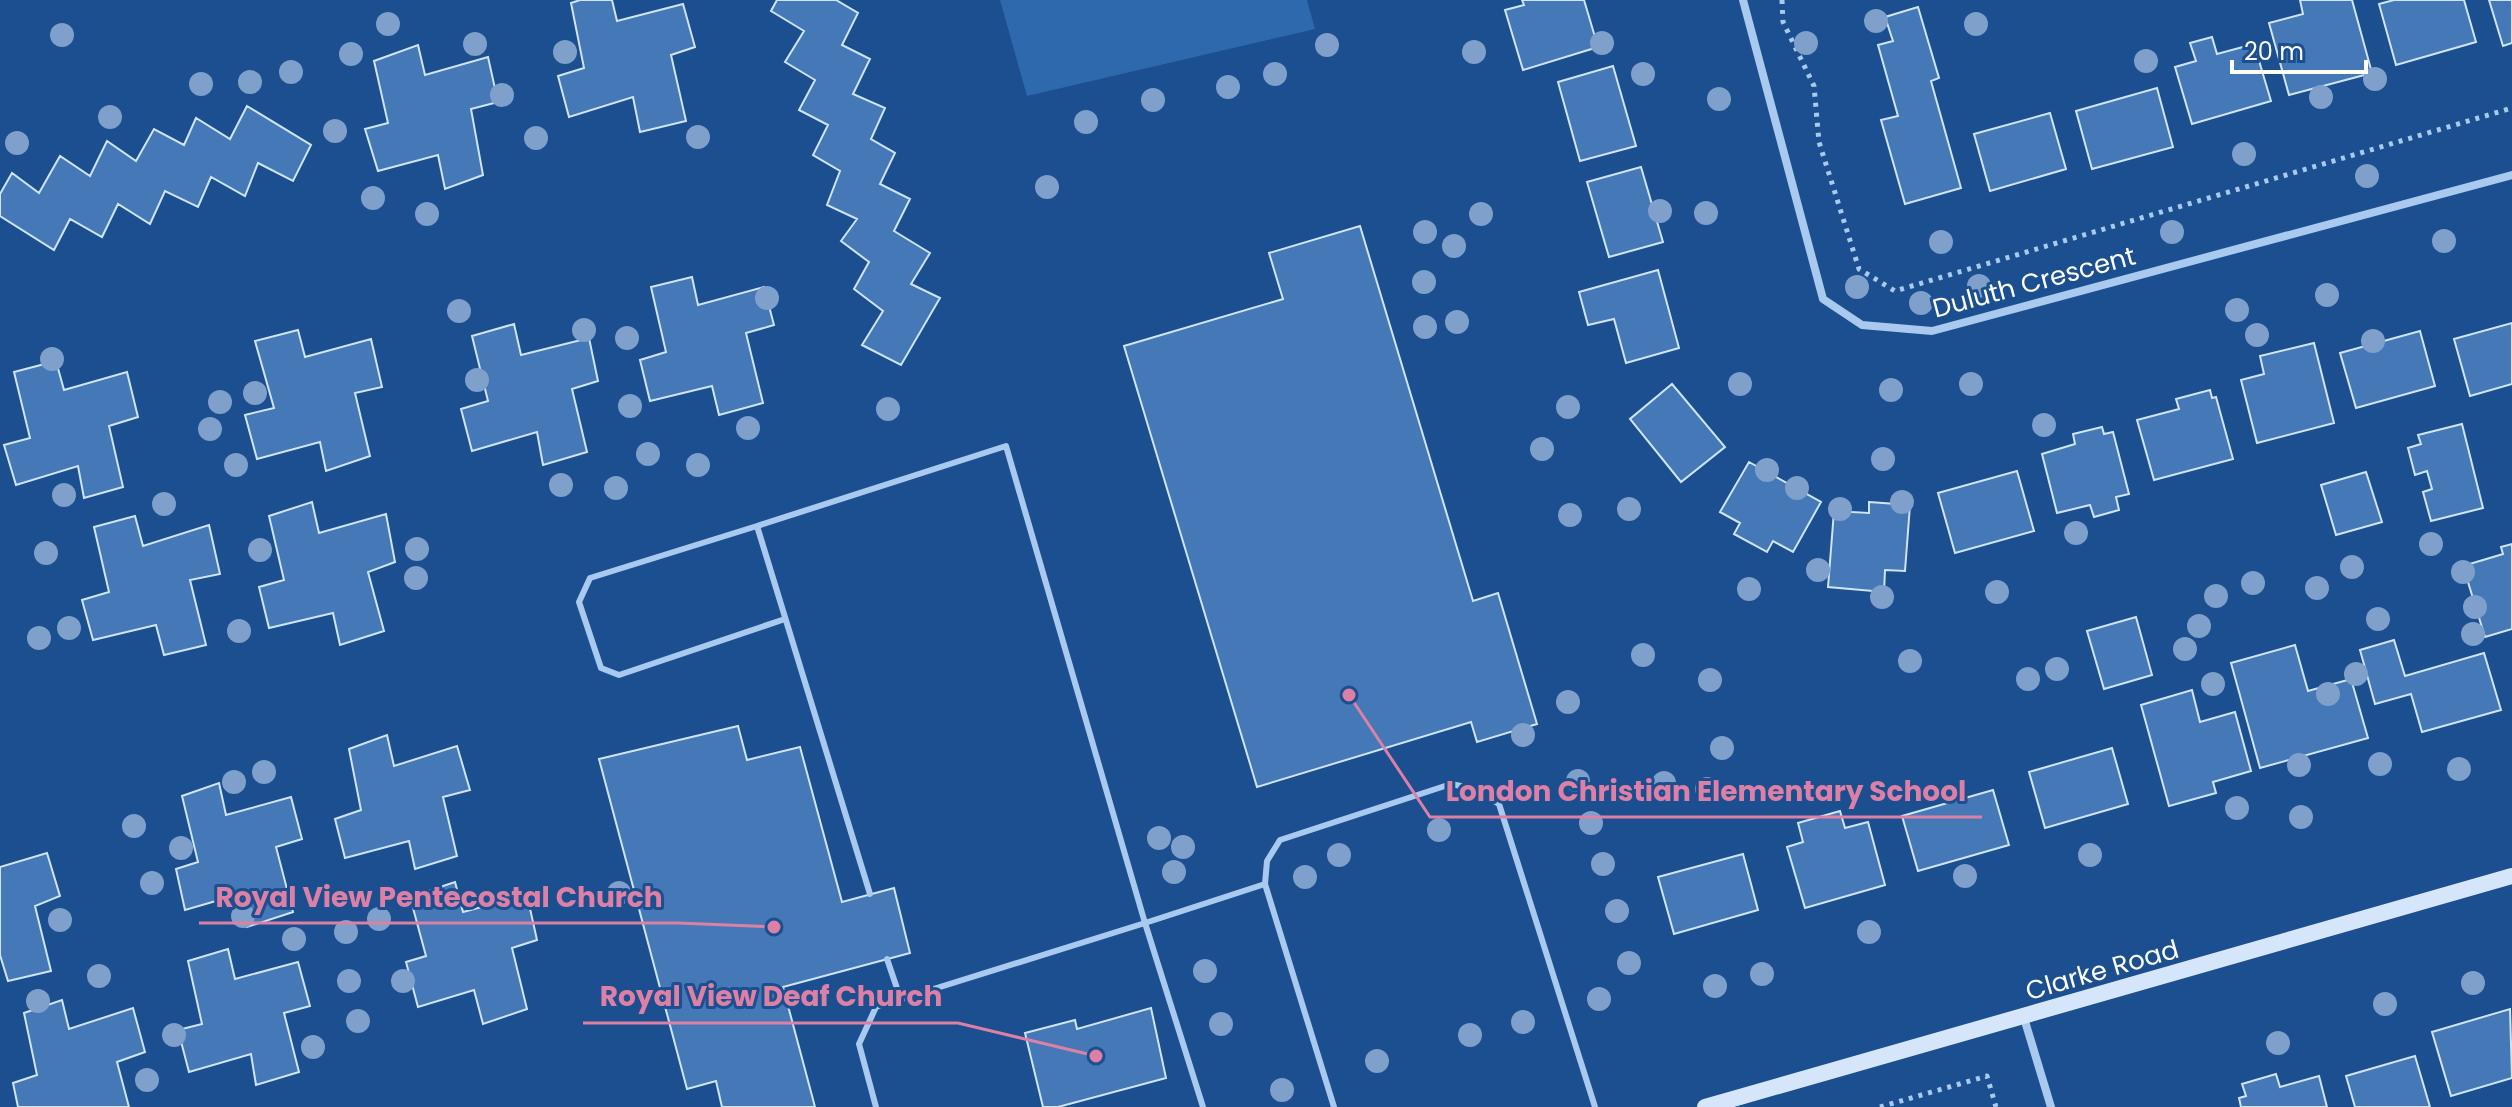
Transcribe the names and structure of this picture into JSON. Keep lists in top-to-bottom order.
{
  "streets": {
    "main road": ["Clarke Road"],
    "street": ["Duluth Crescent"]
  },
  "places": ["London Christian Elementary School", "Royal View Pentecostal Church", "Royal View Deaf Church"],
  "scale_bar": "20 m"
}
